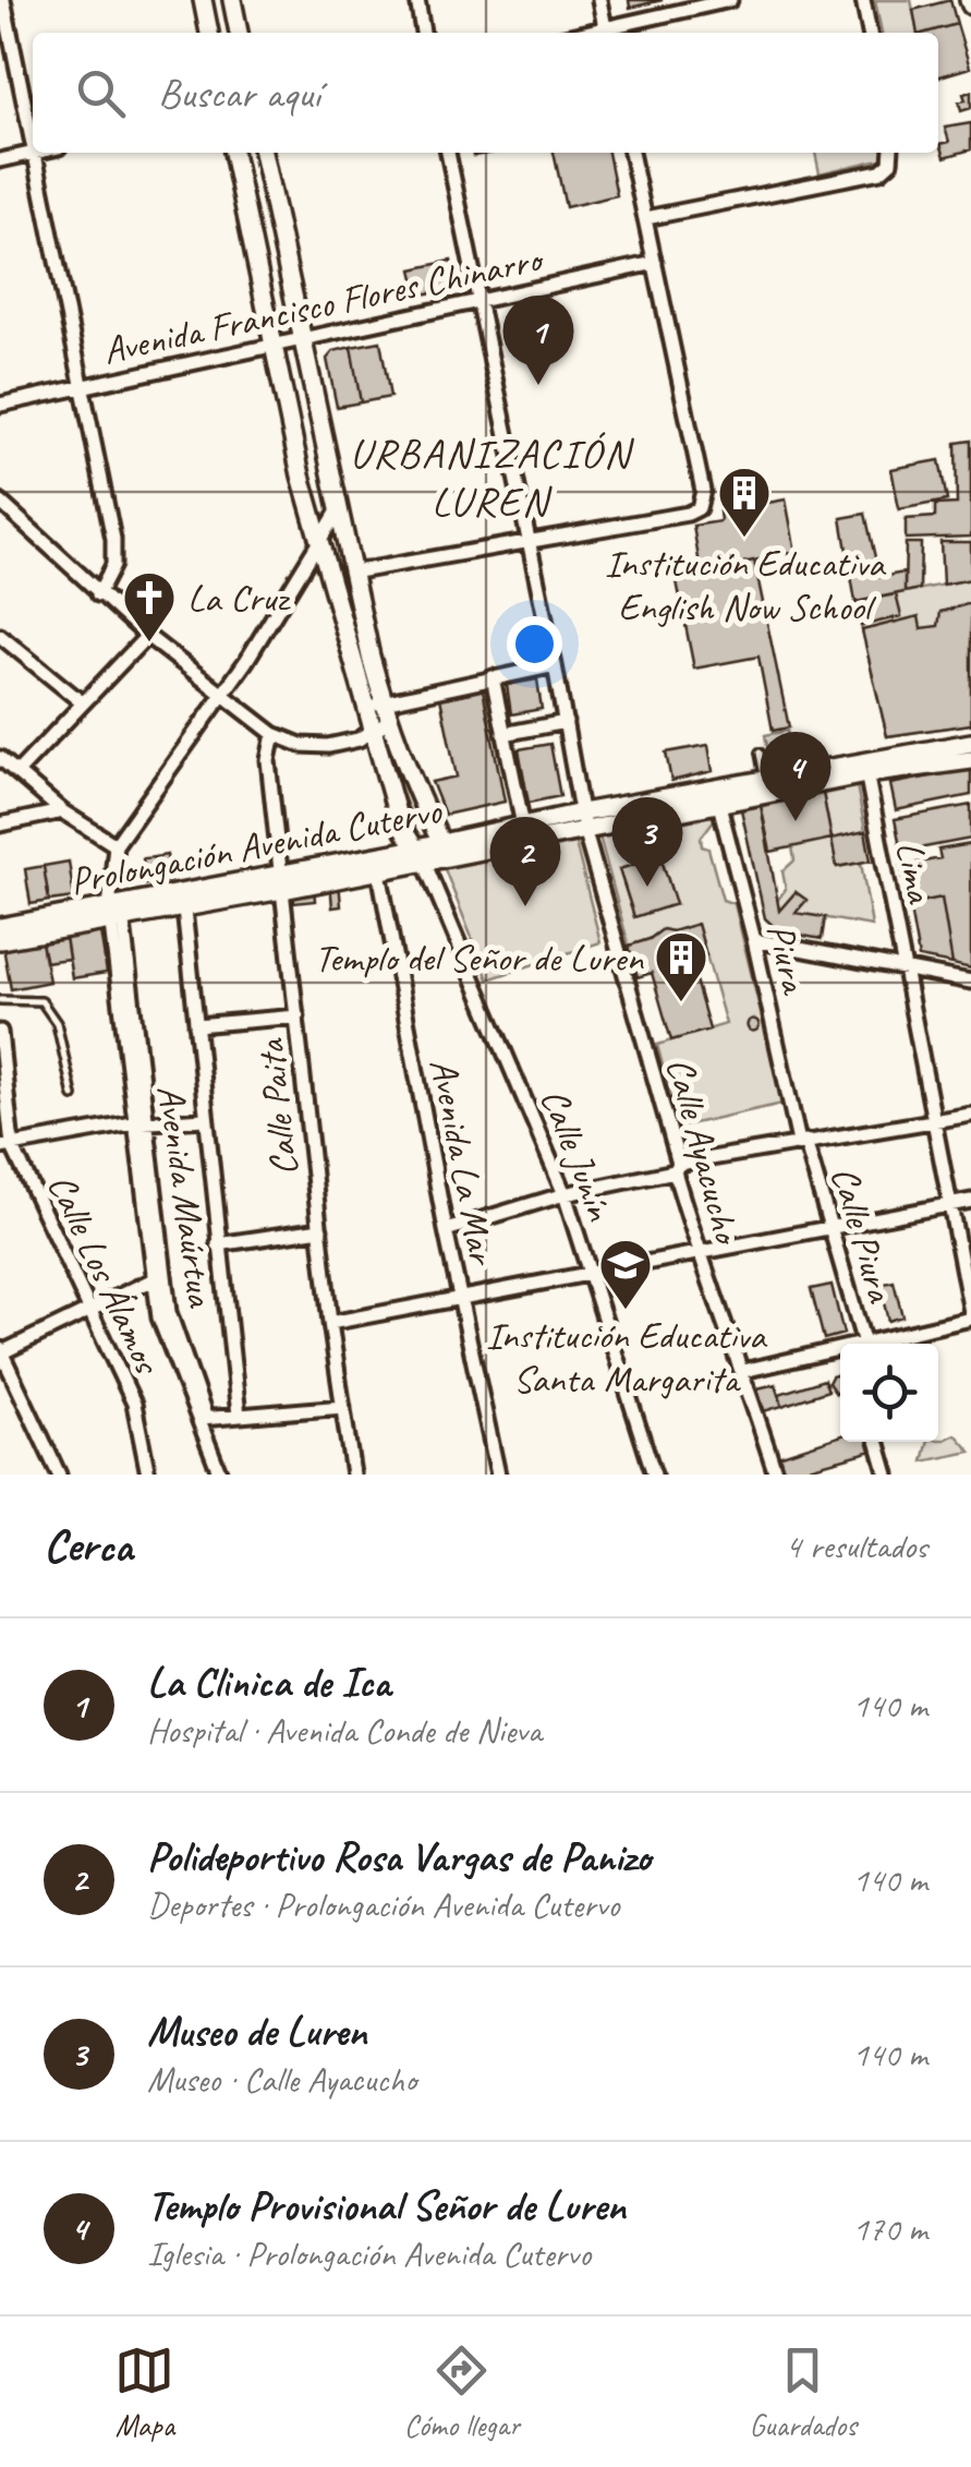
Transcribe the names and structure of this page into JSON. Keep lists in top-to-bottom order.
{
  "streets": {
    "street": [
      "Avenida Francisco Flores Chinarro",
      "Prolongación Avenida Cutervo",
      "Lima",
      "Piura",
      "Calle Paita",
      "Calle Ayacucho",
      "Calle Junín",
      "Avenida La Mar",
      "Avenida Maúrtua",
      "Calle Piura",
      "Calle Los Álamos"
    ]
  },
  "crossings": [
    ["Avenida Francisco Flores Chinarro", "Calle Ayacucho"],
    ["Prolongación Avenida Cutervo", "Lima"],
    ["Prolongación Avenida Cutervo", "Piura"],
    ["Prolongación Avenida Cutervo", "Calle Paita"],
    ["Prolongación Avenida Cutervo", "Calle Ayacucho"],
    ["Prolongación Avenida Cutervo", "Calle Junín"],
    ["Prolongación Avenida Cutervo", "Avenida La Mar"],
    ["Prolongación Avenida Cutervo", "Avenida Maúrtua"],
    ["Lima", "Calle Piura"],
    ["Piura", "Calle Piura"],
    ["Calle Ayacucho", "Calle Piura"]
  ],
  "districts": ["URBANIZACIÓN LUREN"],
  "places": {
    "building": ["Institución Educativa English Now School", "Templo del Señor de Luren"],
    "church": ["La Cruz"],
    "school or university": ["Institución Educativa Santa Margarita"]
  },
  "page": {
    "search": "Buscar aquí",
    "pins": [
      "1",
      "4",
      "3",
      "2"
    ],
    "heading": ["Cerca", "4 resultados"],
    "list": [
      {
        "mark": "1",
        "name": "La Clinica de Ica",
        "note": "Hospital · Avenida Conde de Nieva",
        "value": "140 m"
      },
      {
        "mark": "2",
        "name": "Polideportivo Rosa Vargas de Panizo",
        "note": "Deportes · Prolongación Avenida Cutervo",
        "value": "140 m"
      },
      {
        "mark": "3",
        "name": "Museo de Luren",
        "note": "Museo · Calle Ayacucho",
        "value": "140 m"
      },
      {
        "mark": "4",
        "name": "Templo Provisional Señor de Luren",
        "note": "Iglesia · Prolongación Avenida Cutervo",
        "value": "170 m"
      }
    ],
    "nav": ["Mapa", "Cómo llegar", "Guardados"]
  }
}
